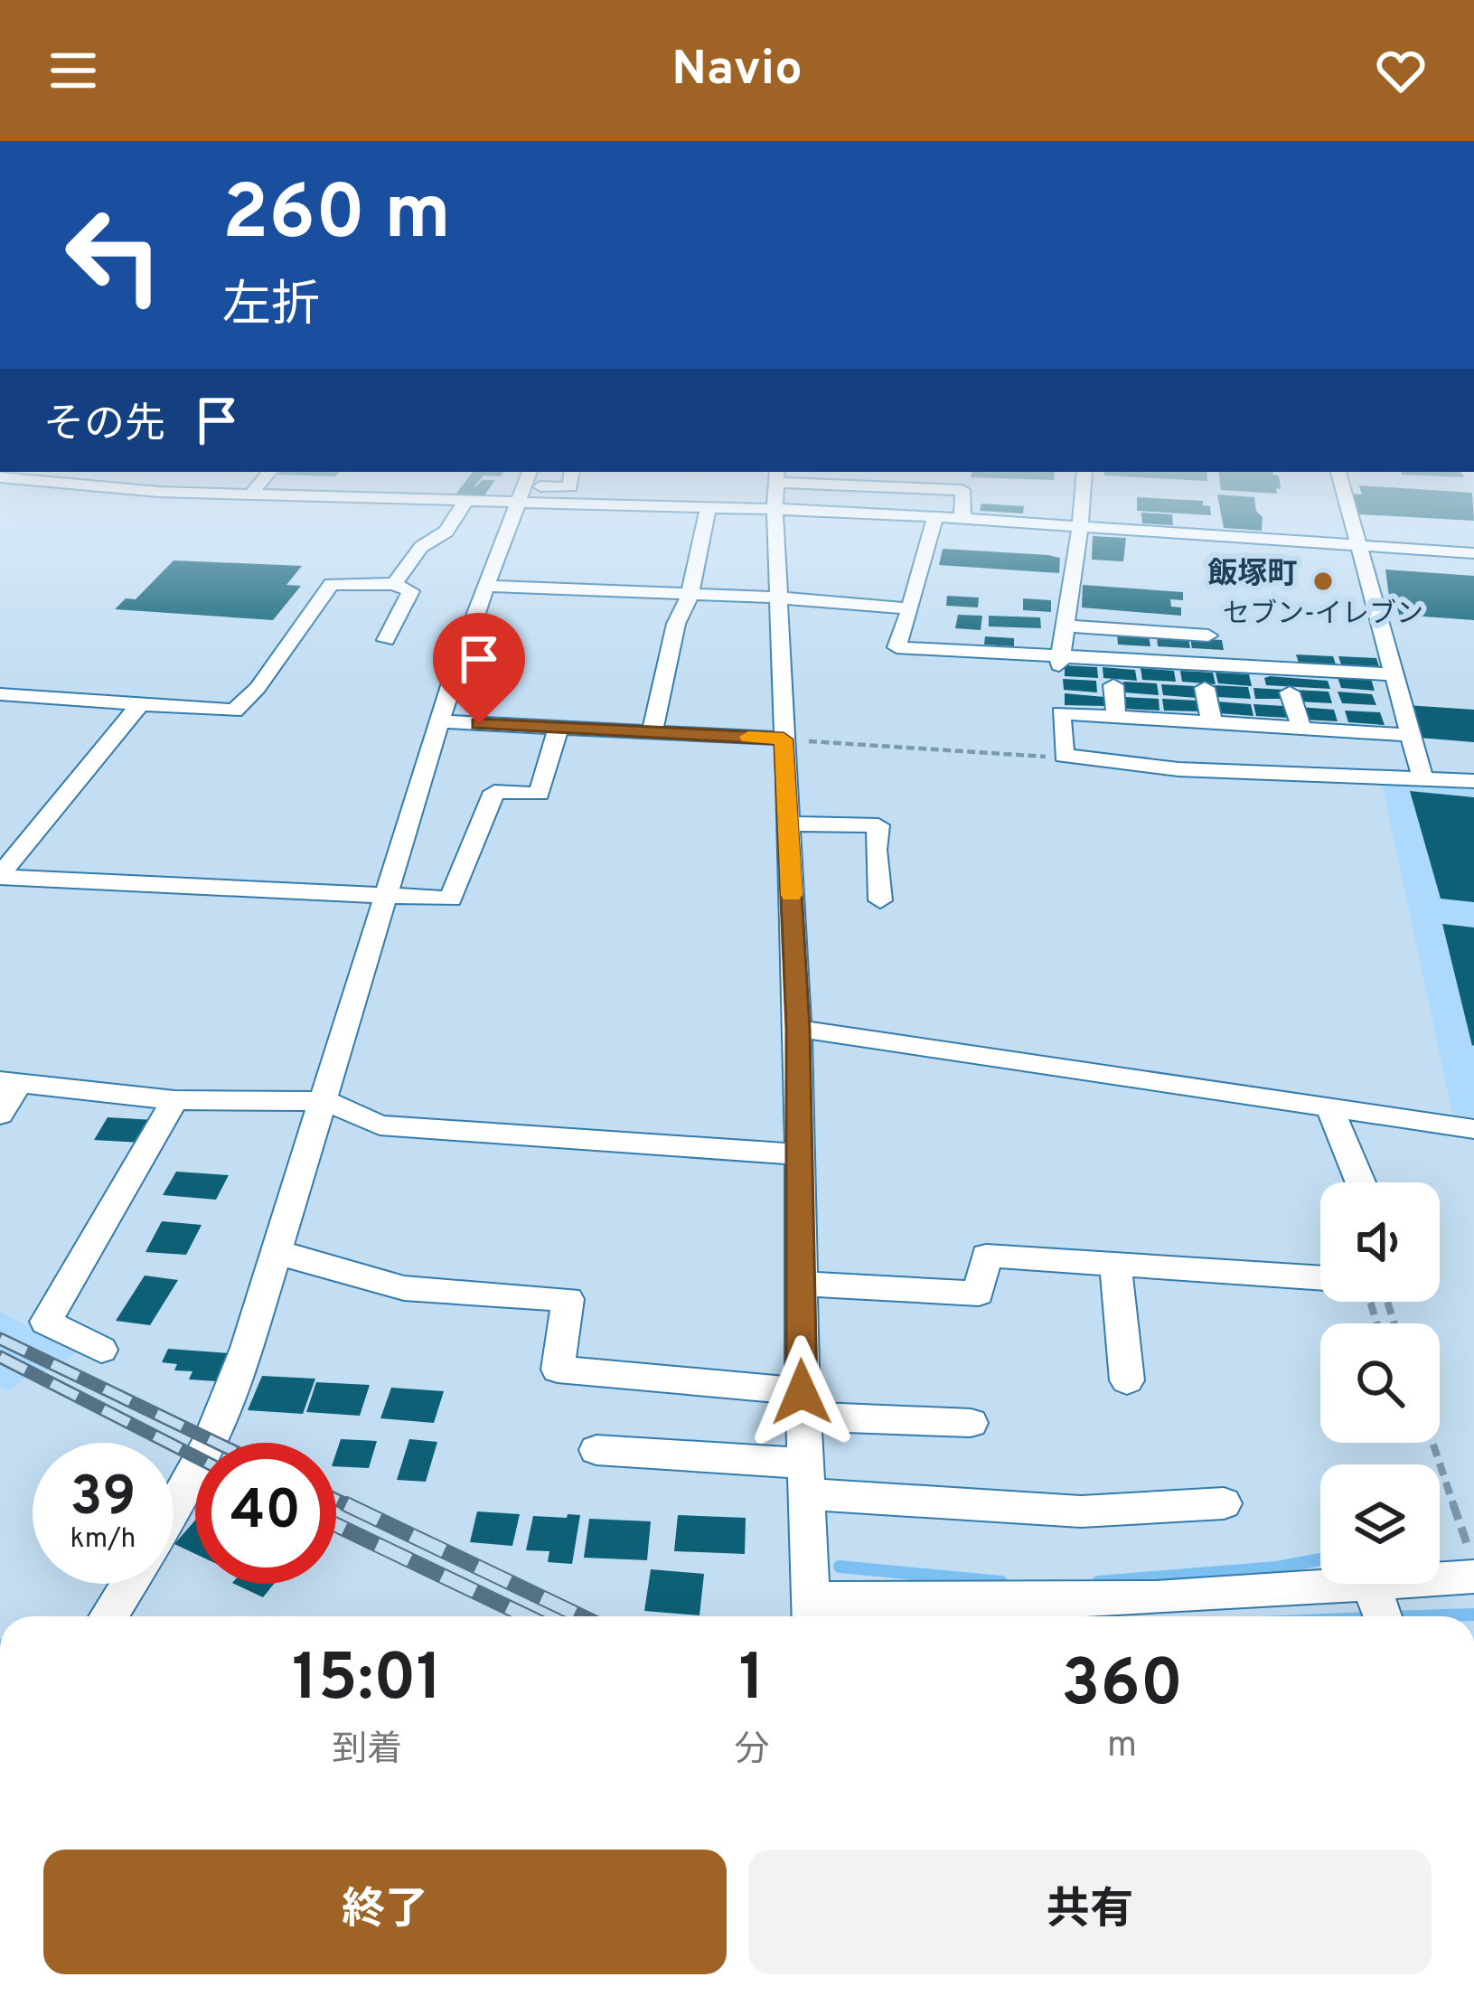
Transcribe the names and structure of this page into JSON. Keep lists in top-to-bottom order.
{
  "districts": ["飯塚町"],
  "places": ["セブン-イレブン"],
  "page": {
    "header": "Navio",
    "turn": ["260 m", "左折"],
    "then": "その先",
    "speed": "39 km/h",
    "limit": "40",
    "eta": [
      "15:01",
      "到着",
      "1",
      "分",
      "360",
      "m"
    ],
    "buttons": ["終了", "共有"]
  }
}
